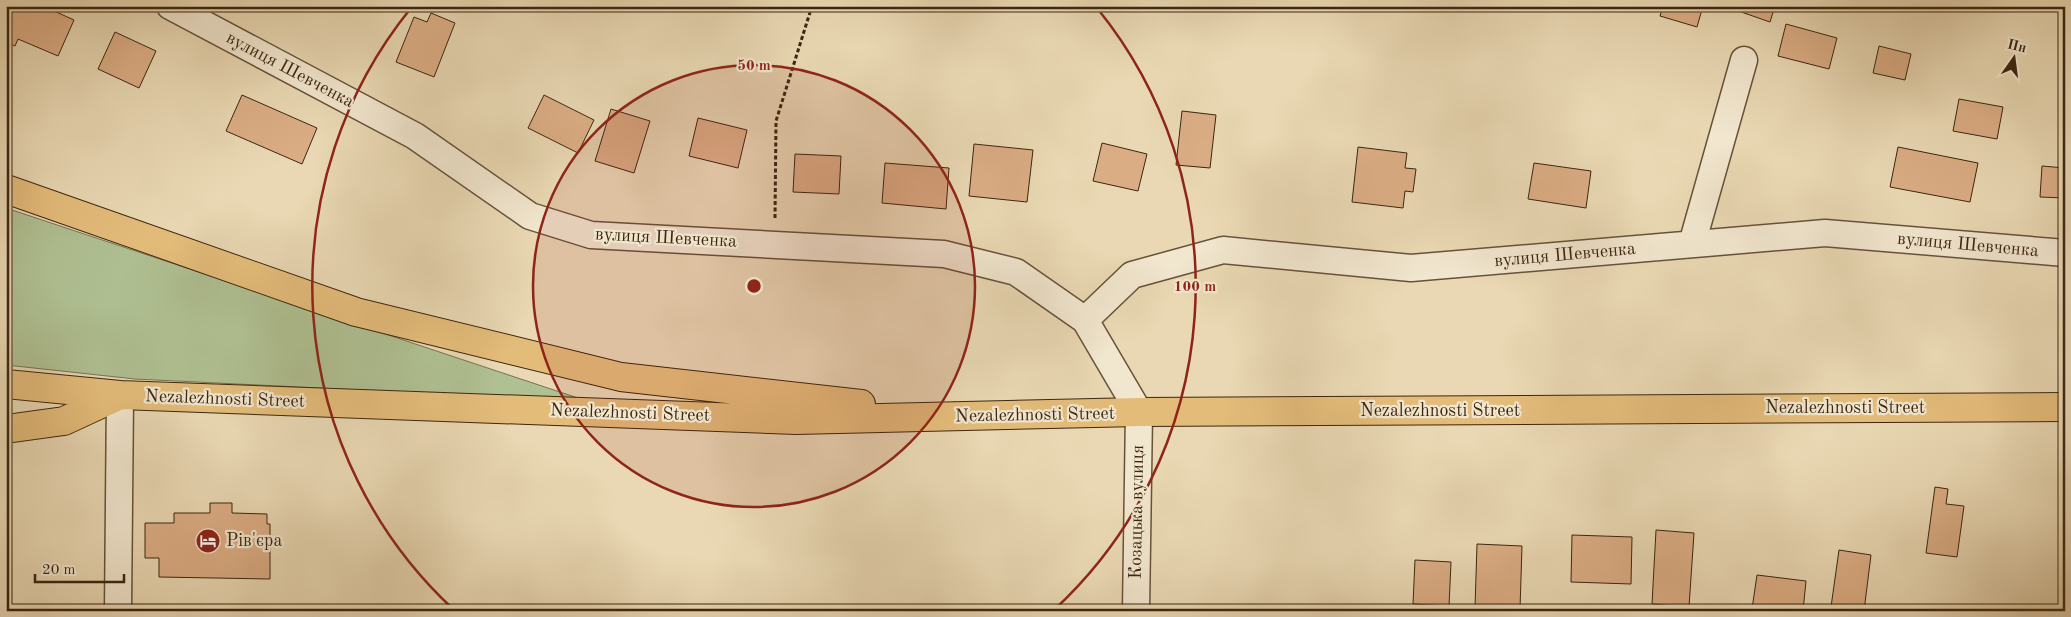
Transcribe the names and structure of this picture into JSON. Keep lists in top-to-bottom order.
{
  "streets": {
    "main road": ["Nezalezhnosti Street"],
    "street": ["вулиця Шевченка", "Козацька вулиця"]
  },
  "crossings": [
    ["вулиця Шевченка", "Nezalezhnosti Street"],
    ["вулиця Шевченка", "Козацька вулиця"],
    ["Nezalezhnosti Street", "Козацька вулиця"]
  ],
  "places": {
    "hotel": ["Рів'єра"]
  },
  "scale_bar": "20 m",
  "north": "top",
  "rings": ["50 m", "100 m"]
}
